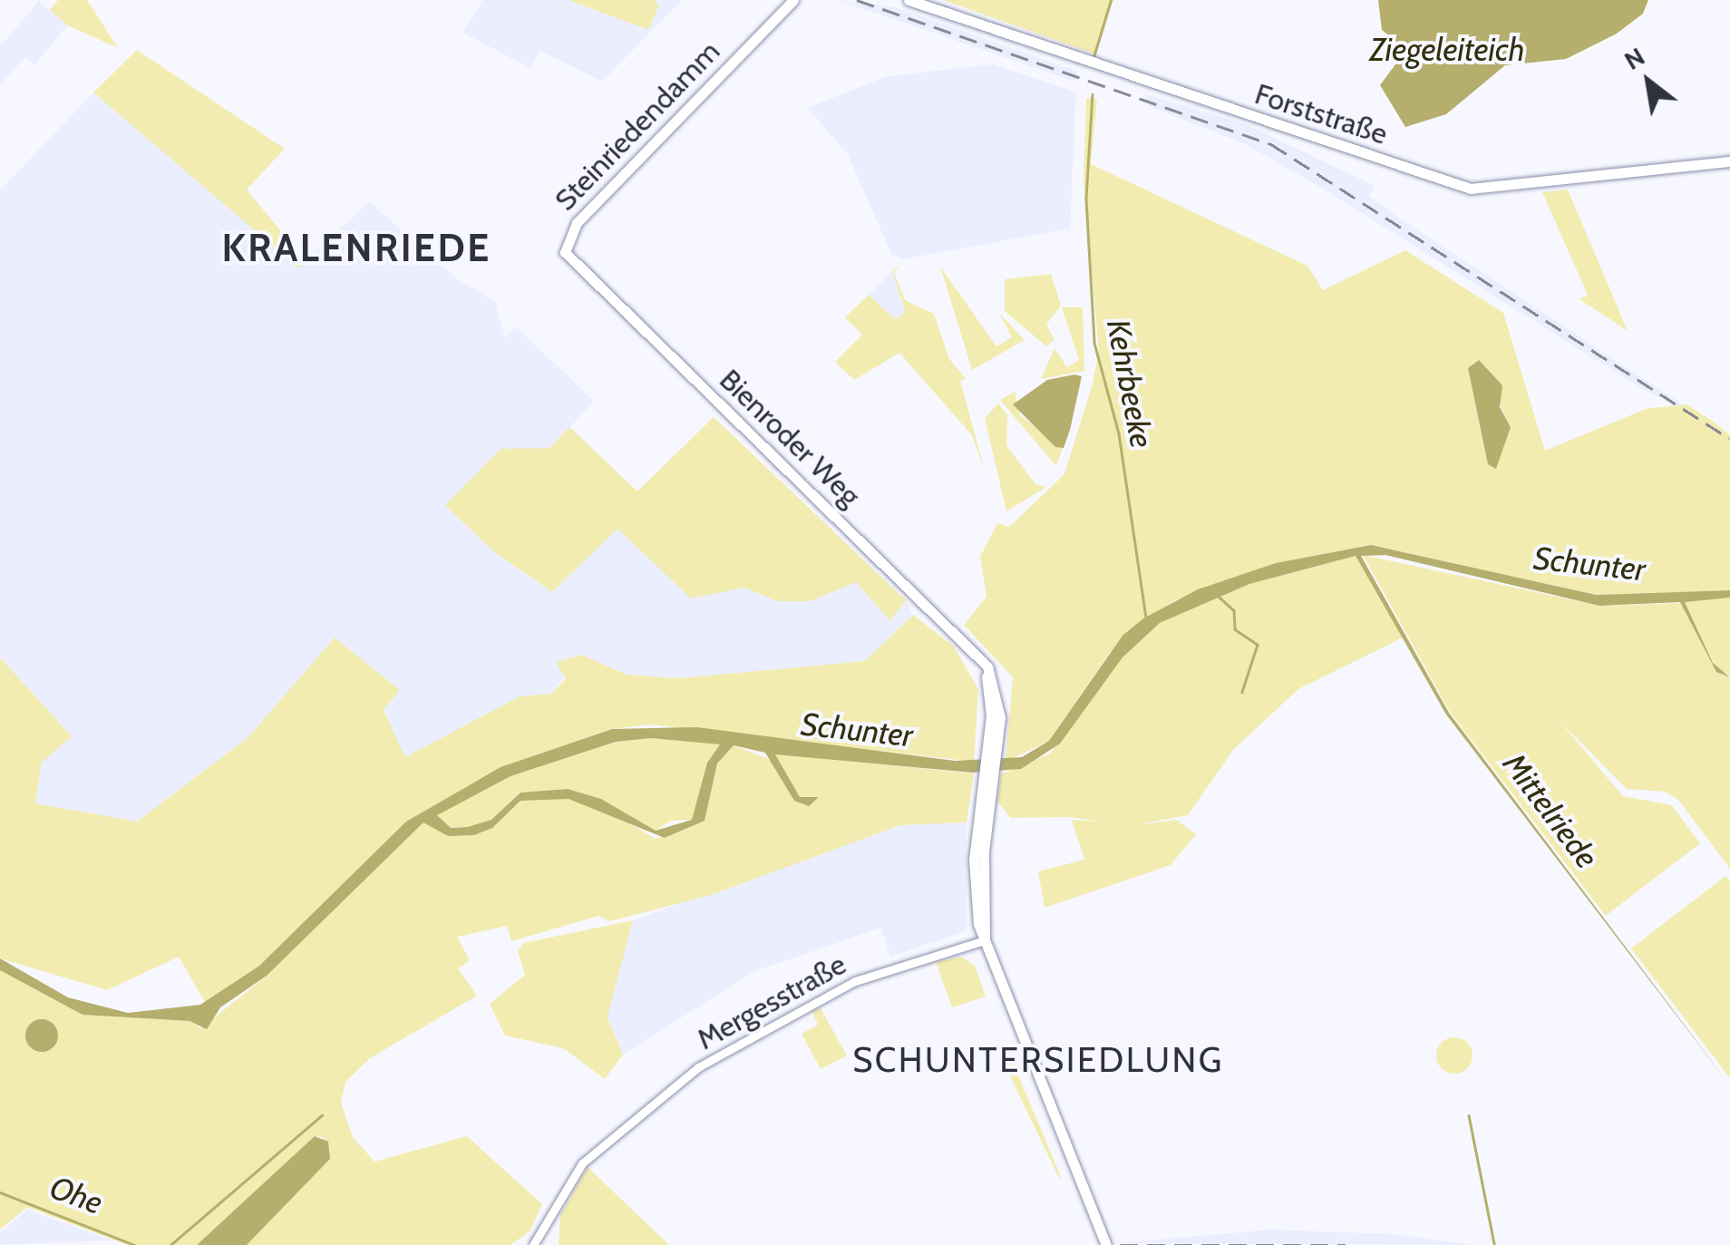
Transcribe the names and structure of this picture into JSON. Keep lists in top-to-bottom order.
{
  "streets": {
    "main road": ["Forststraße", "Steinriedendamm", "Bienroder Weg"],
    "street": ["Mergesstraße"]
  },
  "crossings": [
    ["Steinriedendamm", "Bienroder Weg"],
    ["Bienroder Weg", "Mergesstraße"]
  ],
  "districts": ["KRALENRIEDE", "SCHUNTERSIEDLUNG"],
  "water": [
    "Ziegeleiteich",
    "Kehrbeeke",
    "Schunter",
    "Mittelriede",
    "Ohe"
  ],
  "north": "top left"
}
